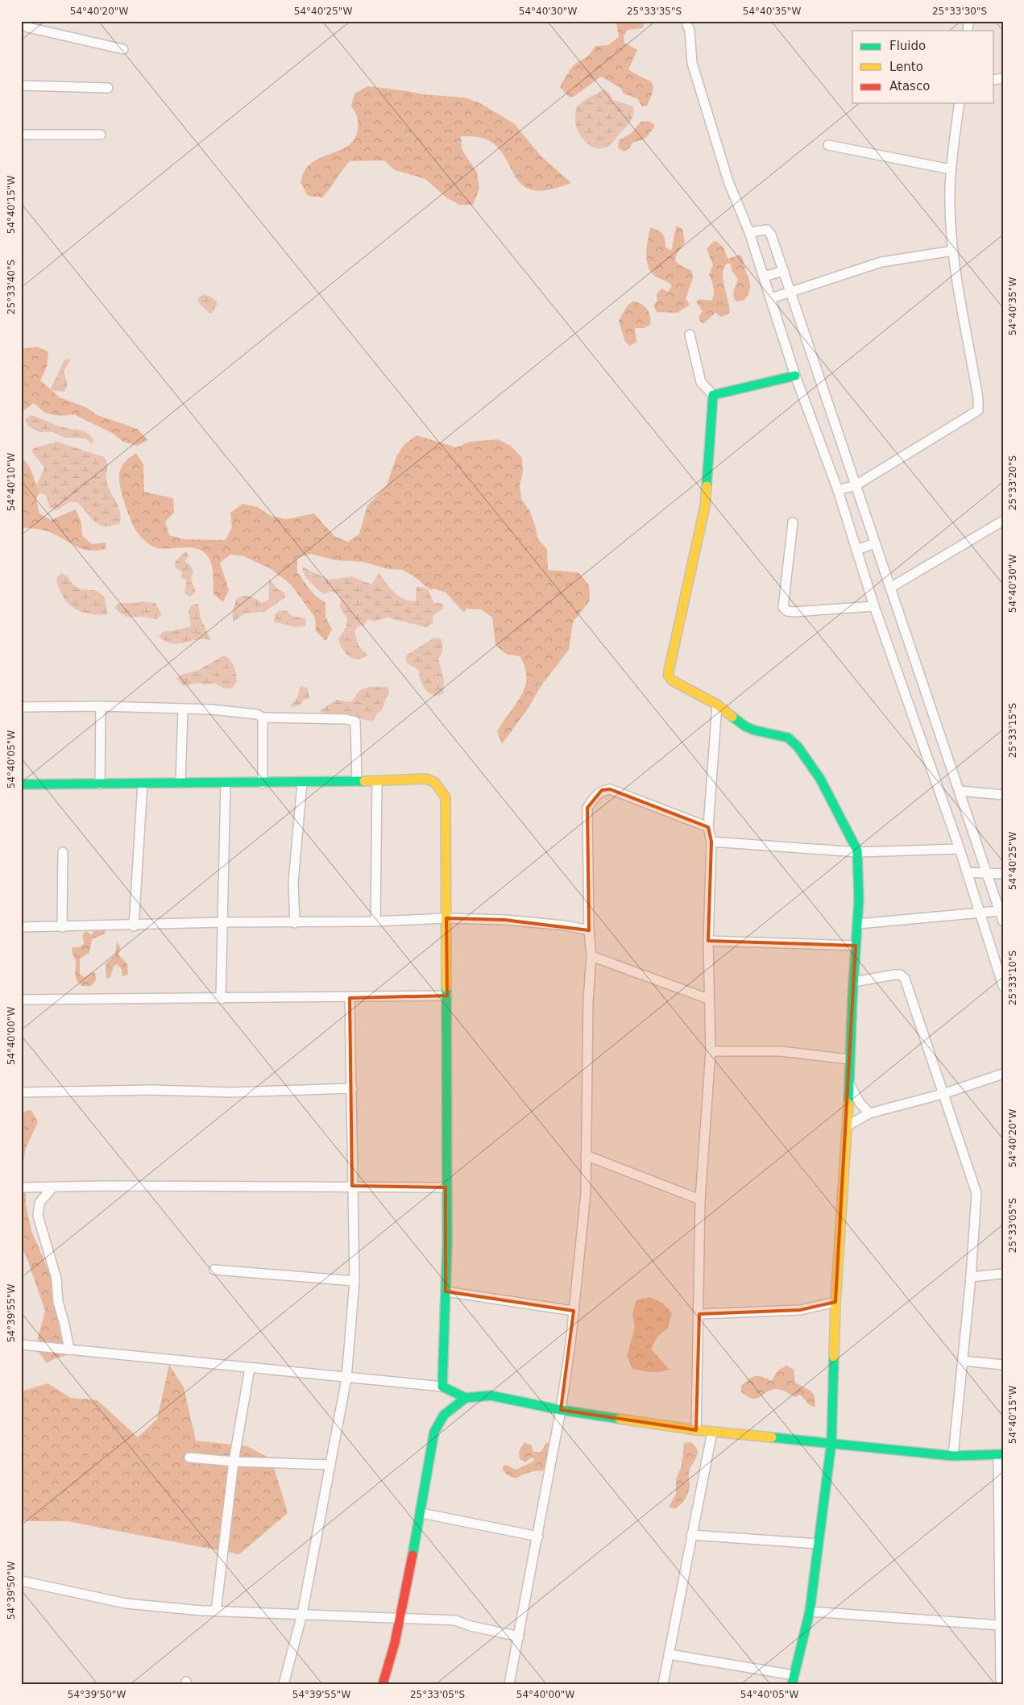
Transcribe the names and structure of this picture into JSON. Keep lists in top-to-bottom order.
{
  "legend": ["Fluido", "Lento", "Atasco"],
  "coordinates": [
    "54°40'20\"W",
    "54°40'25\"W",
    "54°40'30\"W",
    "25°33'35\"S",
    "54°40'35\"W",
    "25°33'30\"S",
    "54°40'15\"W",
    "25°33'40\"S",
    "54°40'10\"W",
    "25°33'20\"S",
    "25°33'15\"S",
    "54°40'05\"W",
    "25°33'10\"S",
    "54°40'00\"W",
    "25°33'05\"S",
    "54°39'55\"W",
    "54°39'50\"W"
  ]
}
